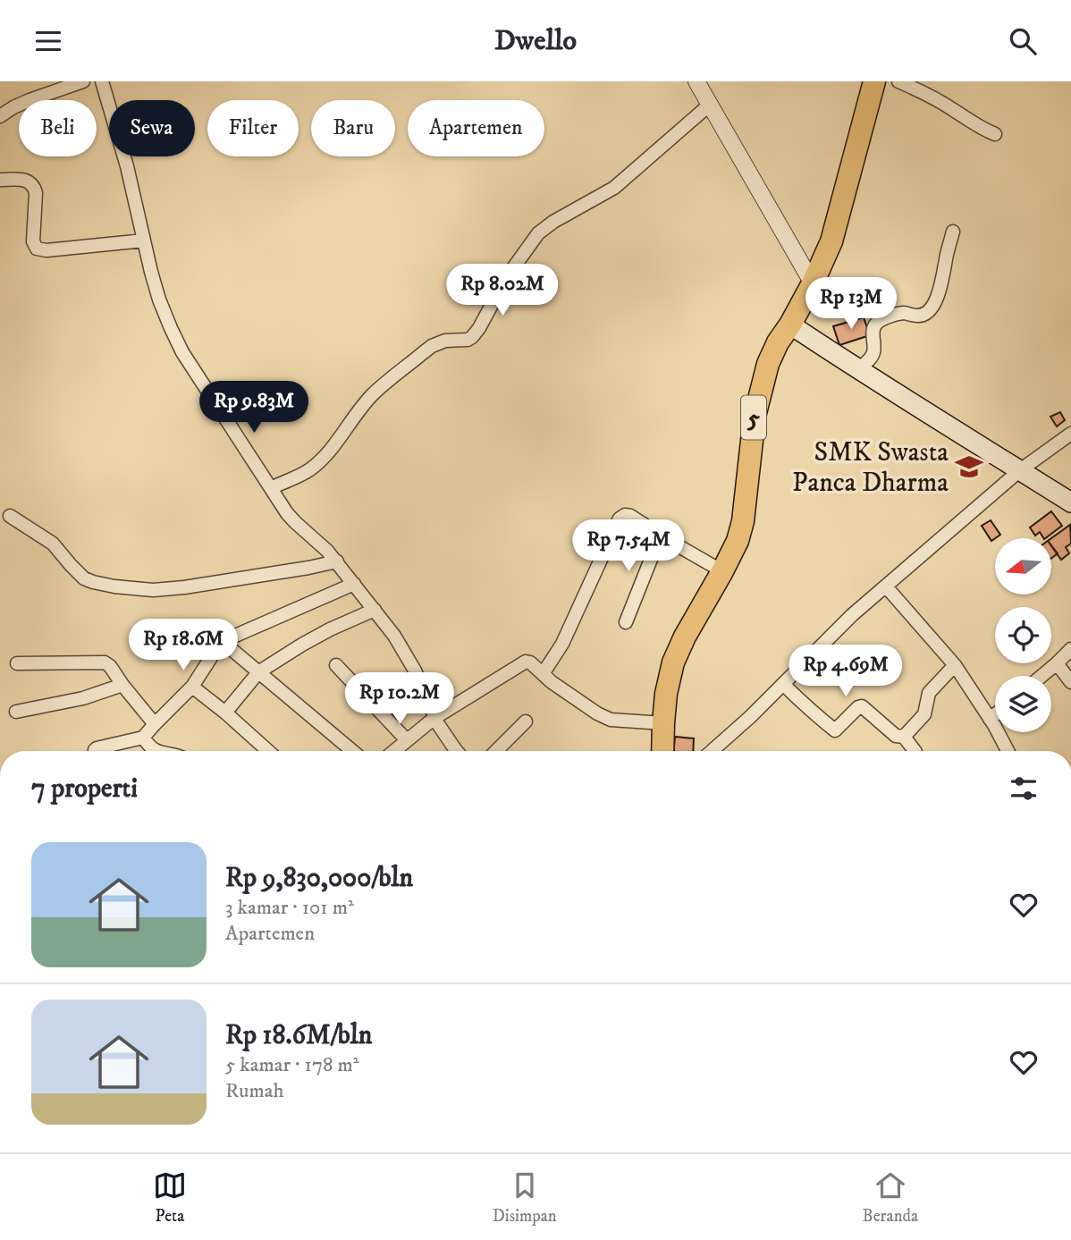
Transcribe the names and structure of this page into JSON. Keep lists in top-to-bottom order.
{
  "streets": {
    "highway": ["5"]
  },
  "places": {
    "school or university": ["SMK Swasta Panca Dharma"]
  },
  "north": "left",
  "page": {
    "header": "Dwello",
    "chip": [
      "Beli",
      "Sewa",
      "Filter",
      "Baru",
      "Apartemen"
    ],
    "price": [
      "Rp 8.02M",
      "Rp 13M",
      "Rp 9.83M",
      "Rp 7.54M",
      "Rp 18.6M",
      "Rp 4.69M",
      "Rp 10.2M"
    ],
    "heading": "7 properti",
    "list": [
      {
        "name": "Rp 9,830,000/bln",
        "note": "3 kamar · 101 m² · Apartemen"
      },
      {
        "name": "Rp 18.6M/bln",
        "note": "5 kamar · 178 m² · Rumah"
      }
    ],
    "tabs": ["Peta", "Disimpan", "Beranda"]
  }
}
